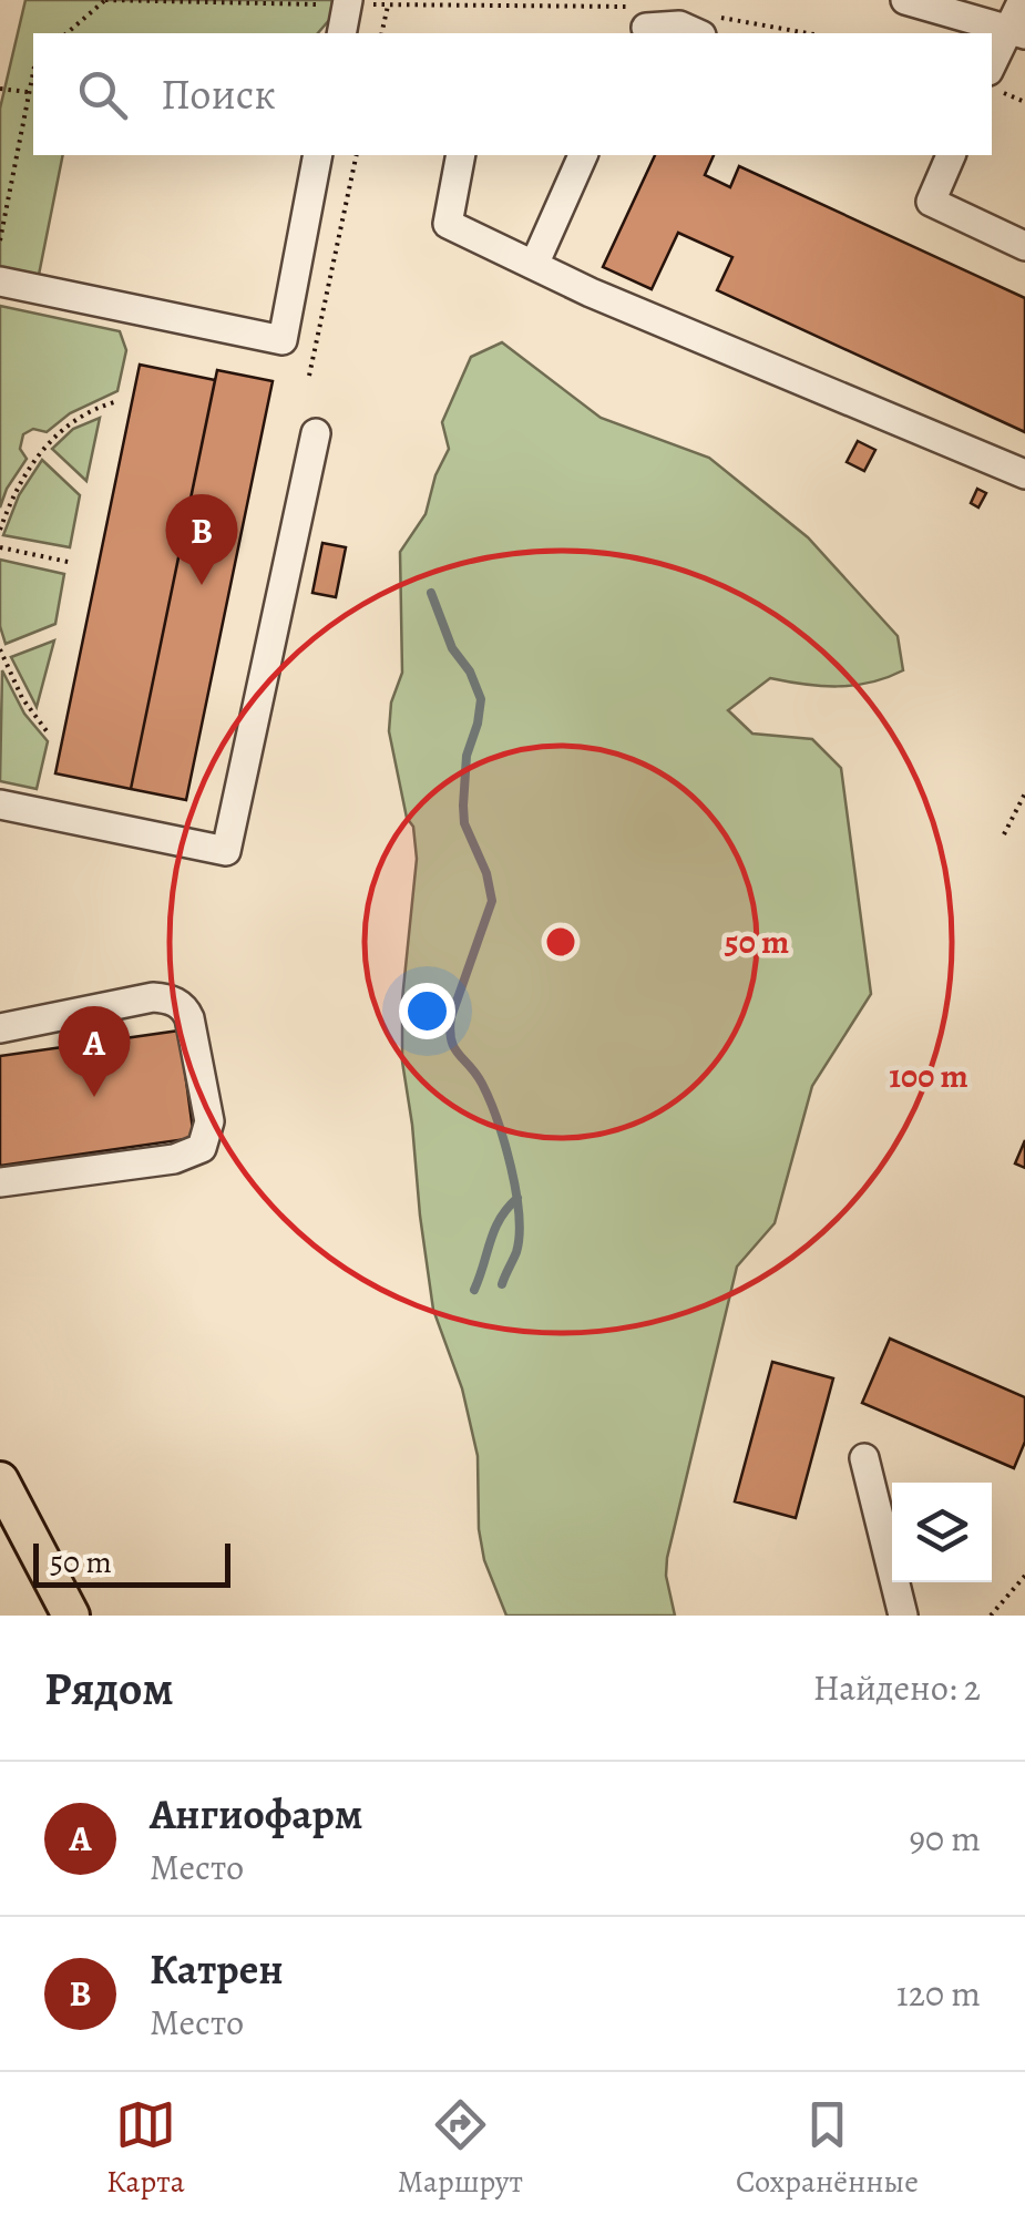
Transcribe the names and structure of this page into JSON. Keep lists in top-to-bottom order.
{
  "scale_bar": "50 m",
  "page": {
    "search": "Поиск",
    "pins": ["B", "A"],
    "scale": "50 m",
    "heading": ["Рядом", "Найдено: 2"],
    "list": [
      {
        "mark": "A",
        "name": "Ангиофарм",
        "note": "Место",
        "value": "90 m"
      },
      {
        "mark": "B",
        "name": "Катрен",
        "note": "Место",
        "value": "120 m"
      }
    ],
    "nav": ["Карта", "Маршрут", "Сохранённые"]
  },
  "rings": ["50 m", "100 m"]
}
